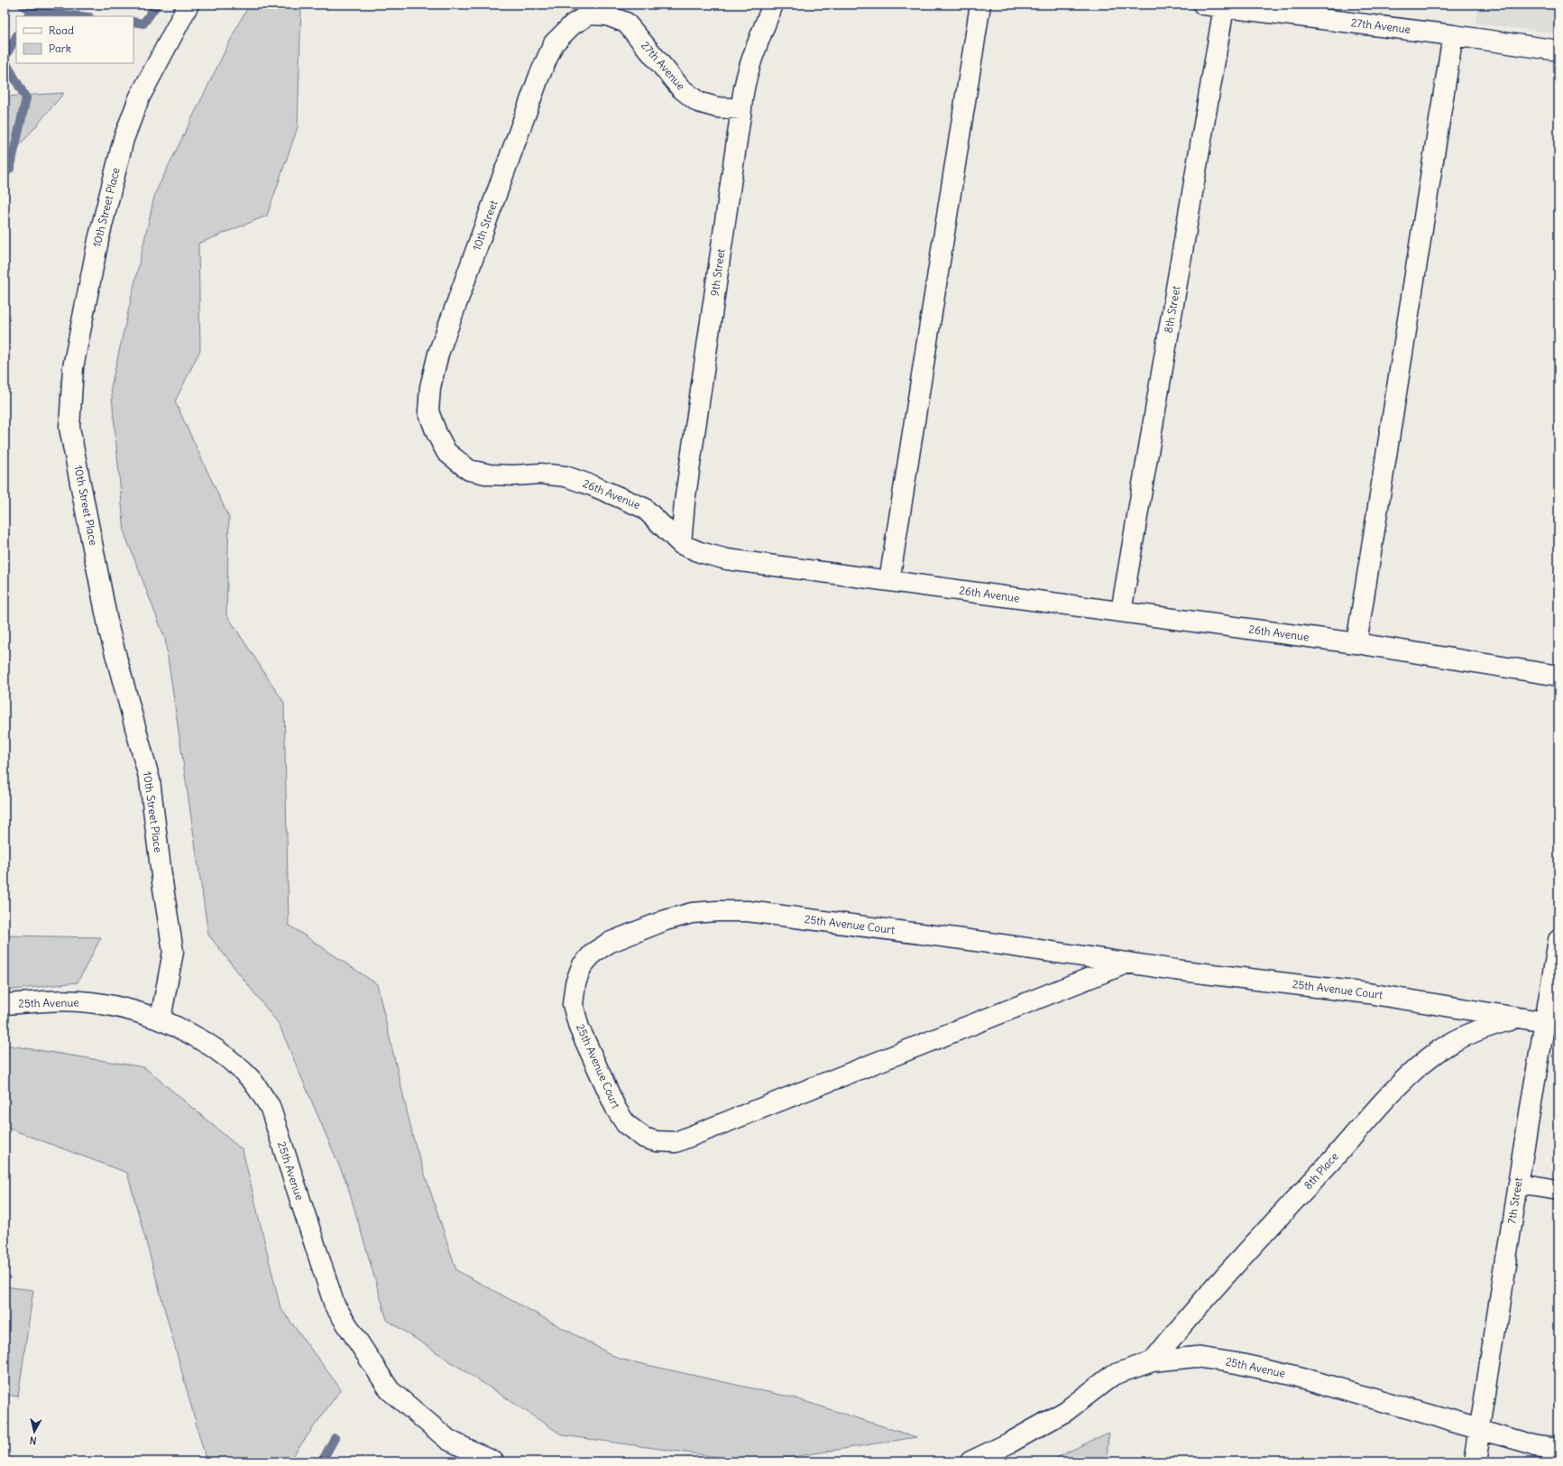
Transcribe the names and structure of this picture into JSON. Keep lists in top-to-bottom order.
{
  "streets": {
    "street": [
      "27th Avenue",
      "10th Street Place",
      "10th Street",
      "9th Street",
      "8th Street",
      "26th Avenue",
      "25th Avenue Court",
      "25th Avenue",
      "8th Place",
      "7th Street"
    ]
  },
  "crossings": [
    ["27th Avenue", "10th Street"],
    ["27th Avenue", "9th Street"],
    ["27th Avenue", "8th Street"],
    ["10th Street Place", "25th Avenue"],
    ["10th Street", "26th Avenue"],
    ["9th Street", "26th Avenue"],
    ["8th Street", "26th Avenue"],
    ["25th Avenue Court", "8th Place"],
    ["25th Avenue Court", "7th Street"],
    ["25th Avenue", "8th Place"],
    ["25th Avenue", "7th Street"]
  ],
  "legend": ["Road", "Park"],
  "north": "bottom"
}
